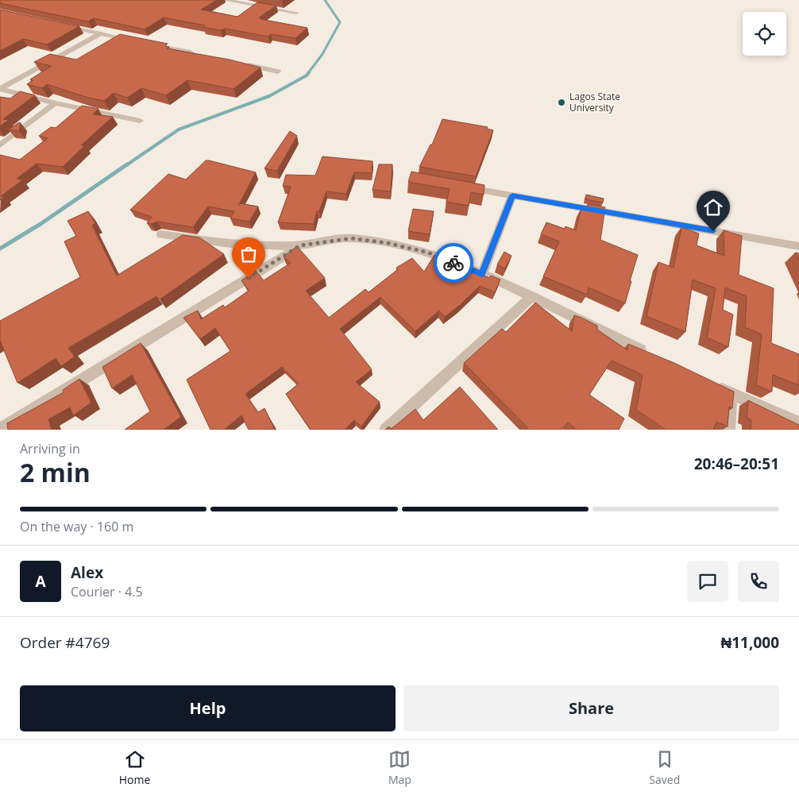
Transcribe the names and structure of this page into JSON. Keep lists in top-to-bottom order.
{
  "places": ["Lagos State University"],
  "page": {
    "heading": ["2 min", "Arriving in", "20:46–20:51"],
    "panel": [
      "Alex",
      "Courier · 4.5",
      "Order #4769",
      "₦11,000"
    ],
    "bar": "On the way · 160 m",
    "round": "A",
    "buttons": ["Help", "Share"],
    "tabs": ["Home", "Map", "Saved"]
  }
}
